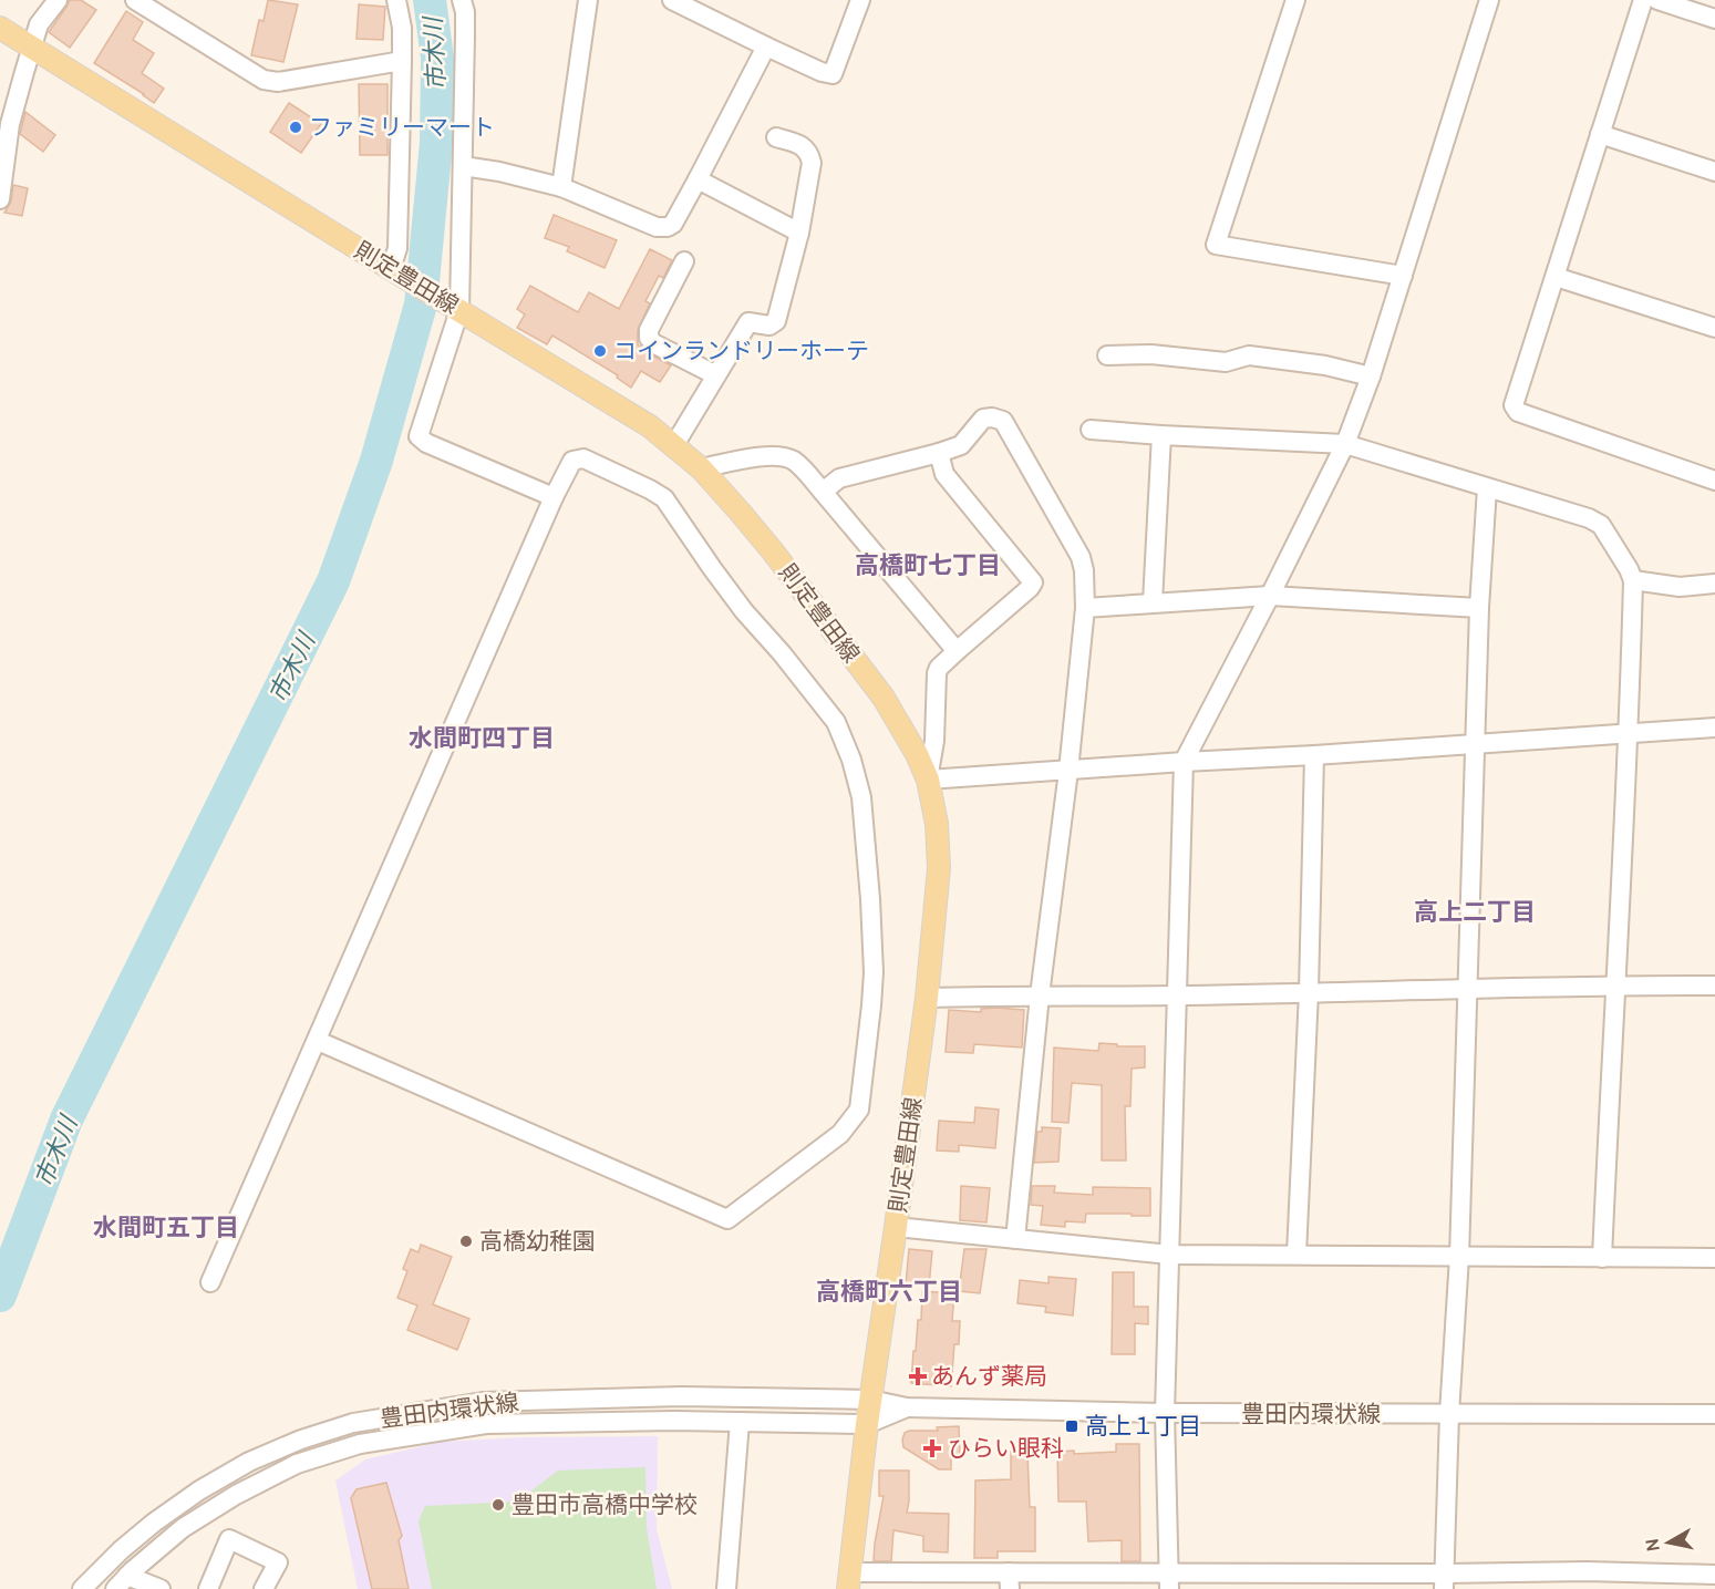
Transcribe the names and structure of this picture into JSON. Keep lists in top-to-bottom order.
{
  "streets": {
    "main road": ["則定豊田線"],
    "street": ["豊田内環状線"]
  },
  "crossings": [
    ["則定豊田線", "豊田内環状線"]
  ],
  "districts": [
    "高橋町七丁目",
    "水間町四丁目",
    "高上二丁目",
    "水間町五丁目",
    "高橋町六丁目"
  ],
  "water": ["市木川"],
  "places": {
    "other": [
      "ファミリーマート",
      "コインランドリーホーテ",
      "高橋幼稚園",
      "豊田市高橋中学校"
    ],
    "health": ["あんず薬局", "ひらい眼科"],
    "transit": ["高上１丁目"]
  },
  "north": "left"
}
